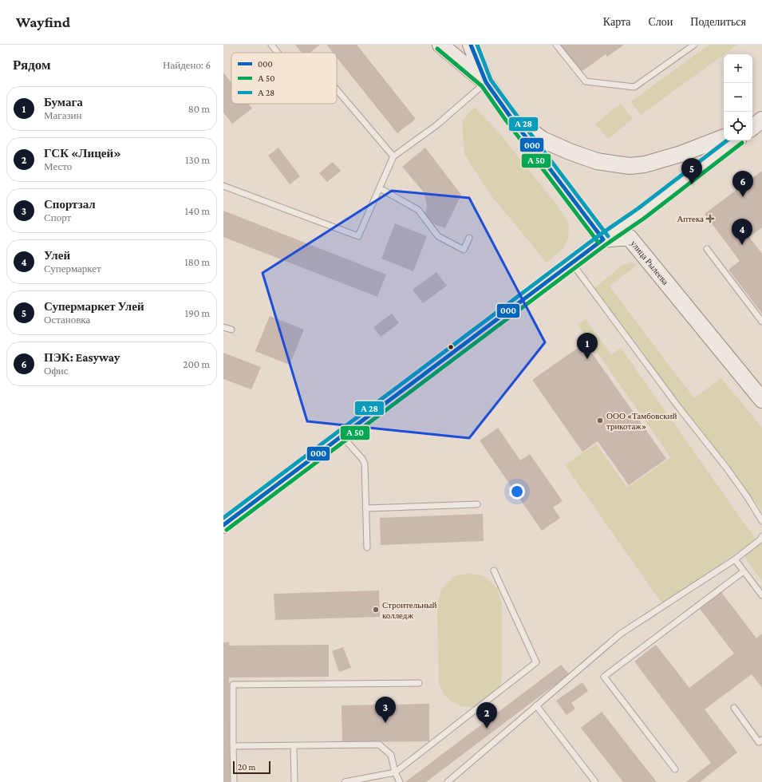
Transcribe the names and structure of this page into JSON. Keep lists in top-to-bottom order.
{
  "streets": {
    "main road": ["улица Рылеева"]
  },
  "places": {
    "health": ["Аптека"],
    "other": ["ООО «Тамбовский трикотаж»", "Строительный колледж"]
  },
  "lines": ["transit line 000"],
  "legend": ["000", "А 50", "А 28"],
  "scale_bar": "20 m",
  "page": {
    "header": "Wayfind",
    "nav": ["Карта", "Слои", "Поделиться"],
    "heading": ["Рядом", "Найдено: 6"],
    "map_buttons": ["+", "−"],
    "list": [
      {
        "mark": "1",
        "name": "Бумага",
        "note": "Магазин",
        "value": "80 m"
      },
      {
        "mark": "2",
        "name": "ГСК «Лицей»",
        "note": "Место",
        "value": "130 m"
      },
      {
        "mark": "3",
        "name": "Спортзал",
        "note": "Спорт",
        "value": "140 m"
      },
      {
        "mark": "4",
        "name": "Улей",
        "note": "Супермаркет",
        "value": "180 m"
      },
      {
        "mark": "5",
        "name": "Супермаркет Улей",
        "note": "Остановка",
        "value": "190 m"
      },
      {
        "mark": "6",
        "name": "ПЭК: Easyway",
        "note": "Офис",
        "value": "200 m"
      }
    ],
    "pins": [
      "5",
      "6",
      "4",
      "1",
      "3",
      "2"
    ],
    "scale": "20 m"
  }
}
